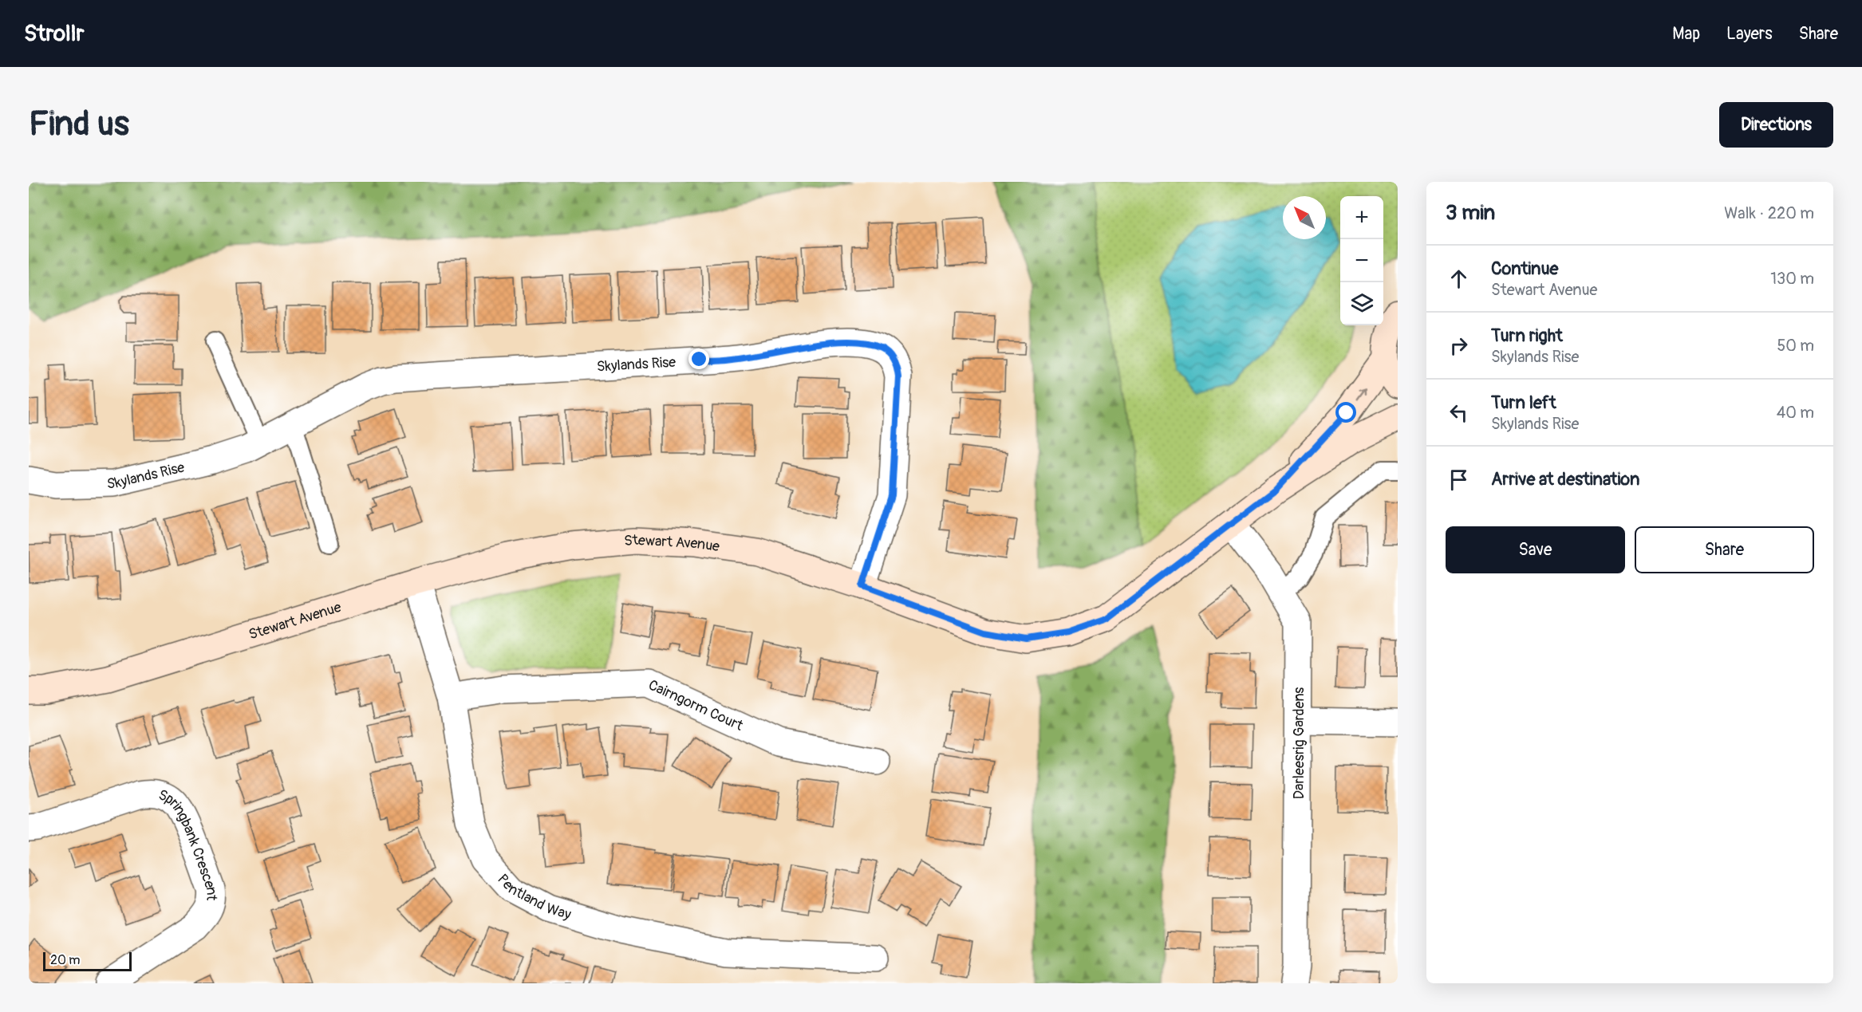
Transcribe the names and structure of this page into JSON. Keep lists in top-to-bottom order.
{
  "streets": {
    "street": [
      "Skylands Rise",
      "Stewart Avenue",
      "Cairngorm Court",
      "Darleesrig Gardens",
      "Springbank Crescent",
      "Pentland Way"
    ]
  },
  "crossings": [
    ["Skylands Rise", "Stewart Avenue"],
    ["Stewart Avenue", "Darleesrig Gardens"],
    ["Stewart Avenue", "Pentland Way"],
    ["Cairngorm Court", "Pentland Way"]
  ],
  "scale_bar": "20 m",
  "north": "top left",
  "page": {
    "header": "Strollr",
    "nav": ["Map", "Layers", "Share"],
    "buttons": [
      "Directions",
      ["Save", "Share"]
    ],
    "title": "Find us",
    "heading": ["3 min", "Walk · 220 m"],
    "map_buttons": ["+", "−"],
    "list": [
      ["Continue", "Stewart Avenue", "130 m"],
      ["Turn right", "Skylands Rise", "50 m"],
      ["Turn left", "Skylands Rise", "40 m"],
      "Arrive at destination"
    ],
    "scale": "20 m"
  }
}
